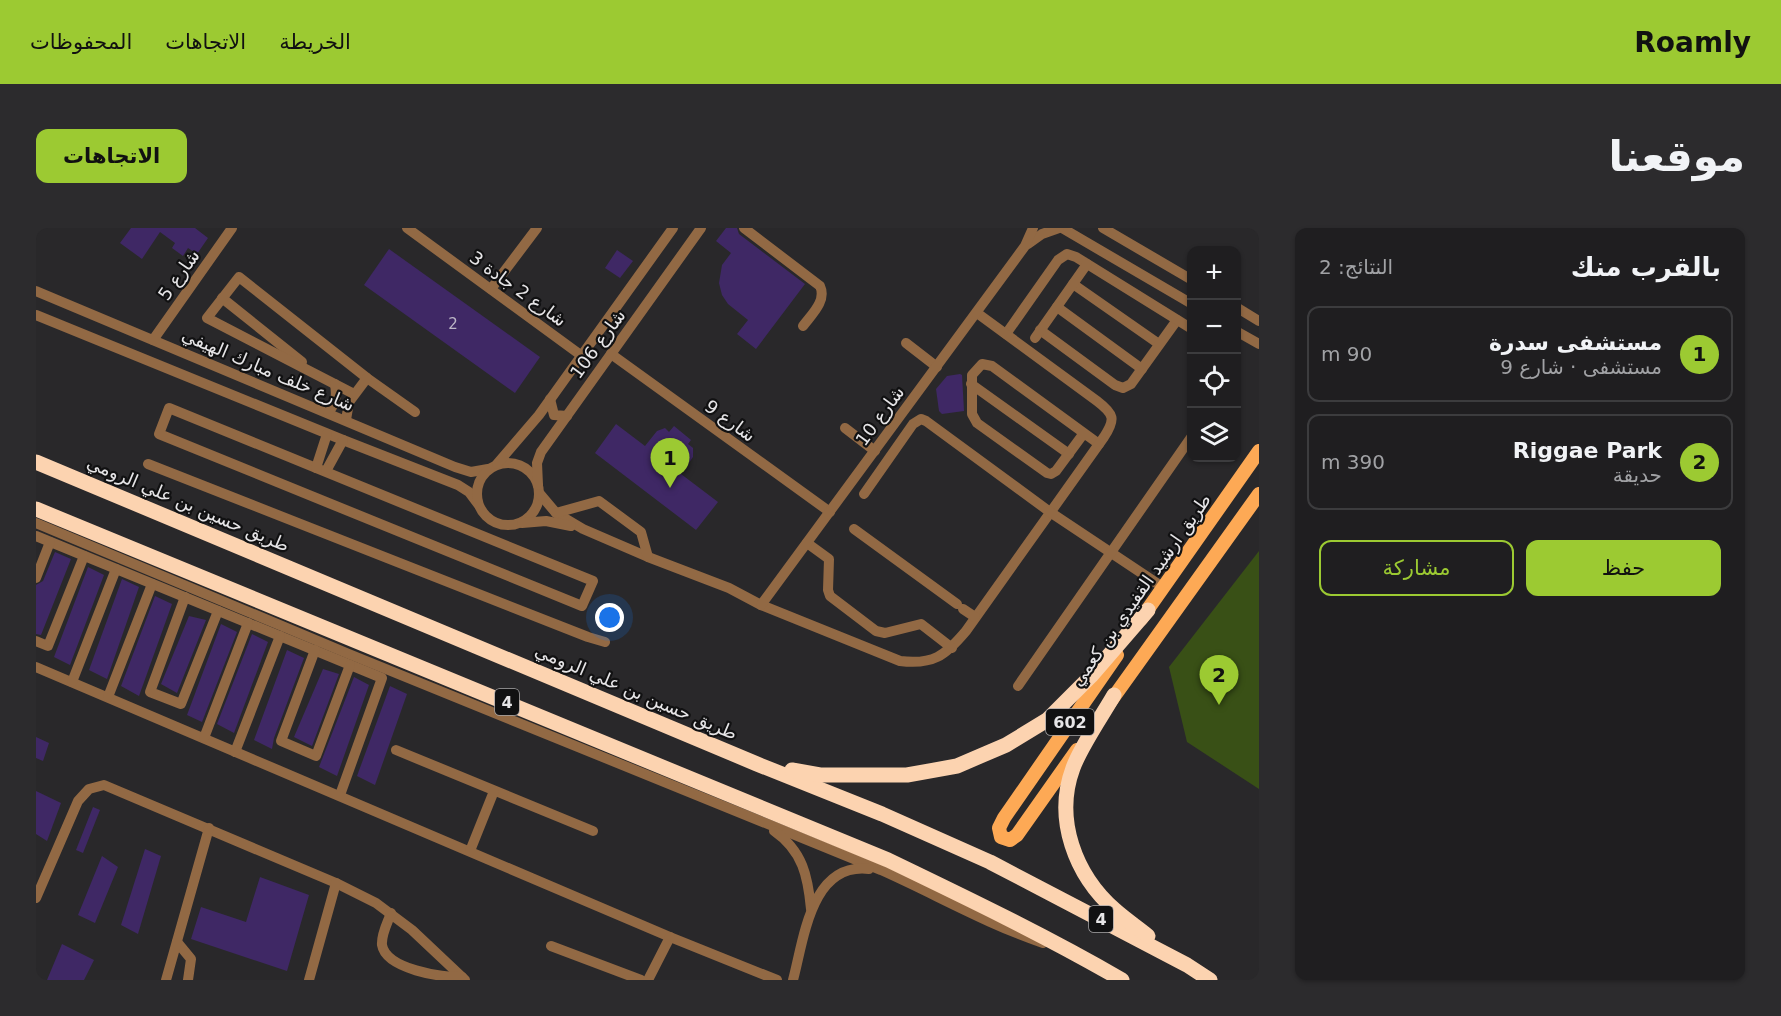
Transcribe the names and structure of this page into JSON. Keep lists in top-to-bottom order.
{
  "streets": {
    "highway": ["طريق حسين بن علي الرومي", "4"],
    "main road": ["طريق ارشيد القفيدي بن كعمي", "602"],
    "street": [
      "شارع 5",
      "شارع 2 جادة 3",
      "شارع 106",
      "شارع خلف مبارك الهيفي",
      "شارع 10",
      "شارع 9"
    ]
  },
  "crossings": [
    ["شارع 5", "شارع خلف مبارك الهيفي"],
    ["شارع 2 جادة 3", "شارع 106"],
    ["شارع 106", "شارع خلف مبارك الهيفي"],
    ["شارع 106", "شارع 9"],
    ["شارع 10", "شارع 9"]
  ],
  "house_numbers": ["2"],
  "page": {
    "header": "Roamly",
    "nav": ["الخريطة", "الاتجاهات", "المحفوظات"],
    "buttons": [
      "الاتجاهات",
      ["حفظ", "مشاركة"]
    ],
    "title": "موقعنا",
    "heading": ["بالقرب منك", "النتائج: 2"],
    "map_buttons": ["+", "−"],
    "list": [
      {
        "mark": "1",
        "name": "مستشفى سدرة",
        "note": "مستشفى · شارع 9",
        "value": "90 m"
      },
      {
        "mark": "2",
        "name": "Riggae Park",
        "note": "حديقة",
        "value": "390 m"
      }
    ],
    "pins": ["1", "2"]
  }
}
